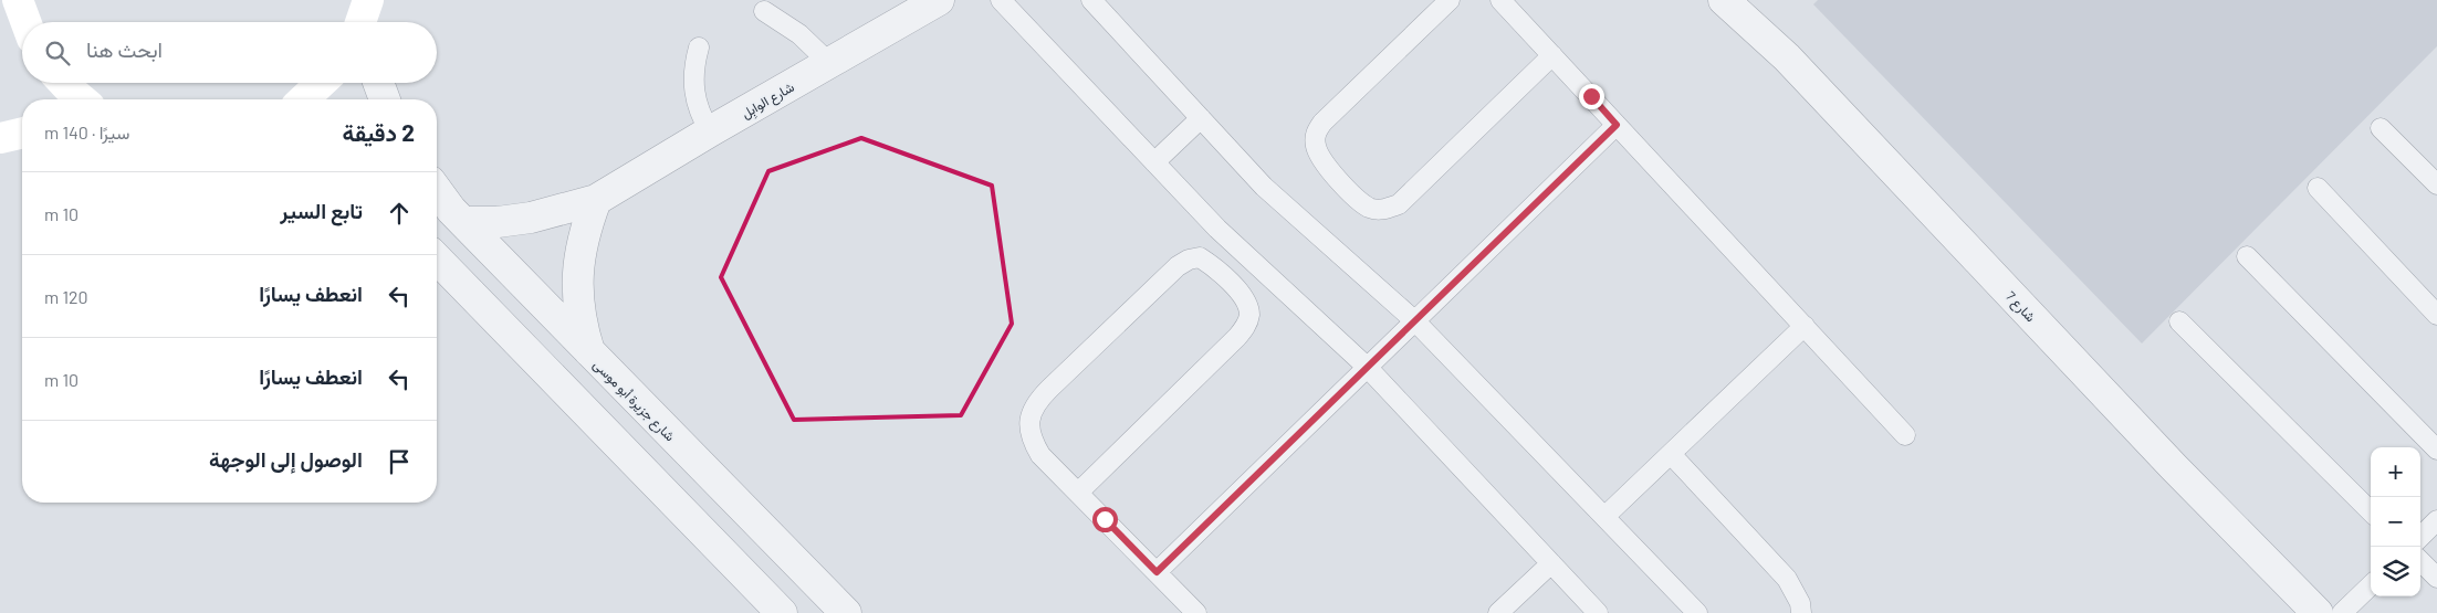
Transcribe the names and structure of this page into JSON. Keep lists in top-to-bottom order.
{
  "streets": {
    "street": ["شارع الوابِل", "شارع 7", "شارع جزيرة أبو موسى"]
  },
  "crossings": [
    ["شارع الوابِل", "شارع جزيرة أبو موسى"]
  ],
  "page": {
    "search": "ابحث هنا",
    "heading": ["2 دقيقة", "سيرًا · 140 m"],
    "list": [
      ["تابع السير", "10 m"],
      ["انعطف يسارًا", "120 m"],
      ["انعطف يسارًا", "10 m"],
      "الوصول إلى الوجهة"
    ],
    "map_buttons": ["+", "−"]
  }
}
